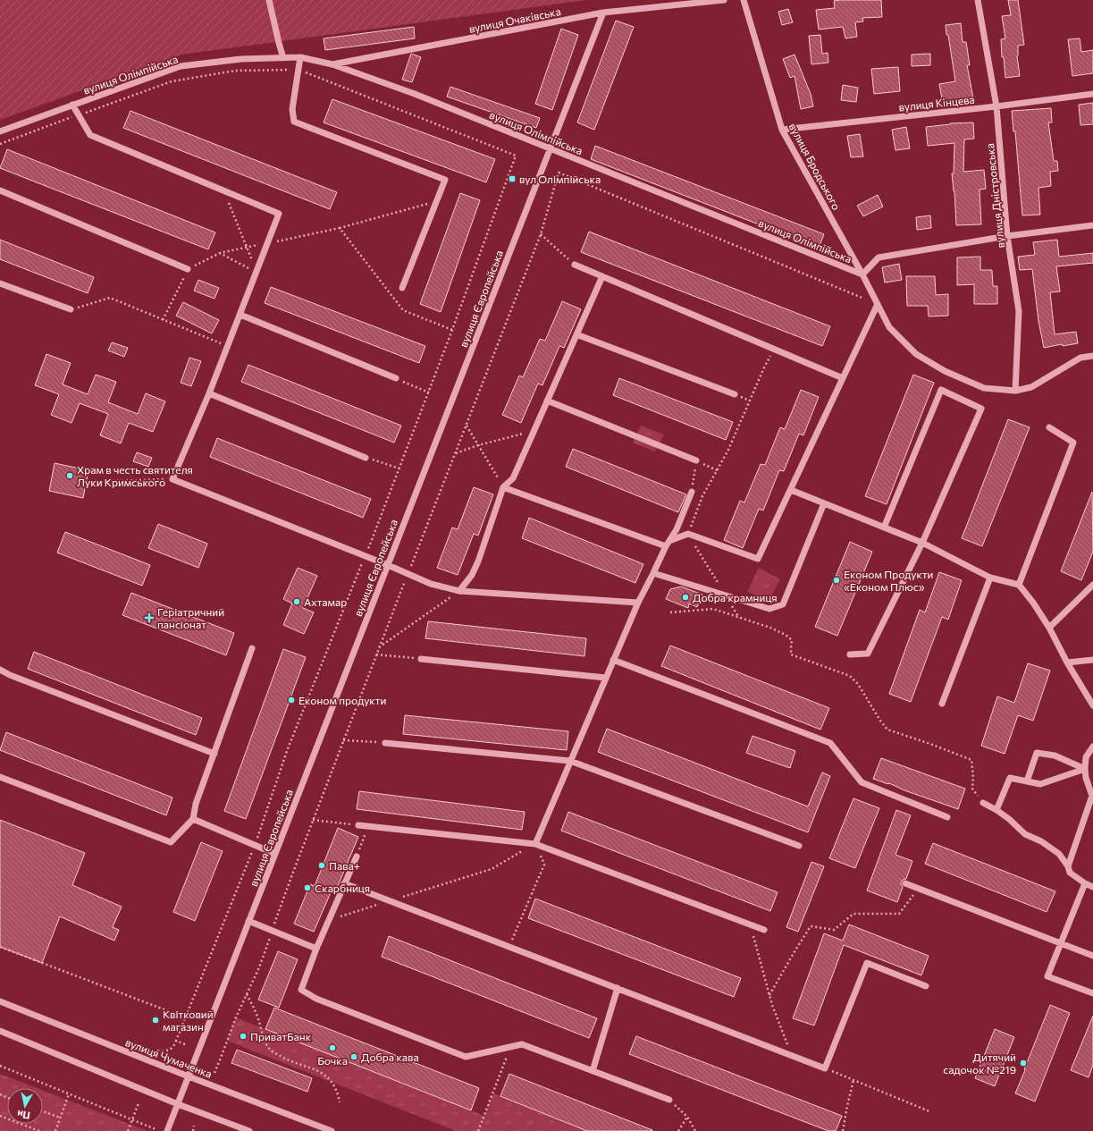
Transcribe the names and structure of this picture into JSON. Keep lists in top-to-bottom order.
{
  "streets": {
    "street": [
      "вулиця Очаківська",
      "вулиця Олімпійська",
      "вулиця Кінцева",
      "вулиця Бродського",
      "вулиця Дністровська",
      "вулиця Європейська",
      "вулиця Чумаченка"
    ]
  },
  "crossings": [
    ["вулиця Очаківська", "вулиця Олімпійська"],
    ["вулиця Очаківська", "вулиця Європейська"],
    ["вулиця Олімпійська", "вулиця Бродського"],
    ["вулиця Олімпійська", "вулиця Європейська"],
    ["вулиця Кінцева", "вулиця Бродського"],
    ["вулиця Кінцева", "вулиця Дністровська"],
    ["вулиця Європейська", "вулиця Чумаченка"]
  ],
  "places": {
    "transit": ["вул Олімпійська"],
    "other": [
      "Храм в честь святителя Луки Кримського",
      "Економ Продукти «Економ Плюс»",
      "Добра крамниця",
      "Ахтамар",
      "Економ продукти",
      "Пава+",
      "Скарбниця",
      "Квітковий магазин",
      "ПриватБанк",
      "Бочка",
      "Добра кава",
      "Дитячий садочок №219"
    ],
    "health": ["Геріатричний пансіонат"]
  },
  "north": "bottom"
}
